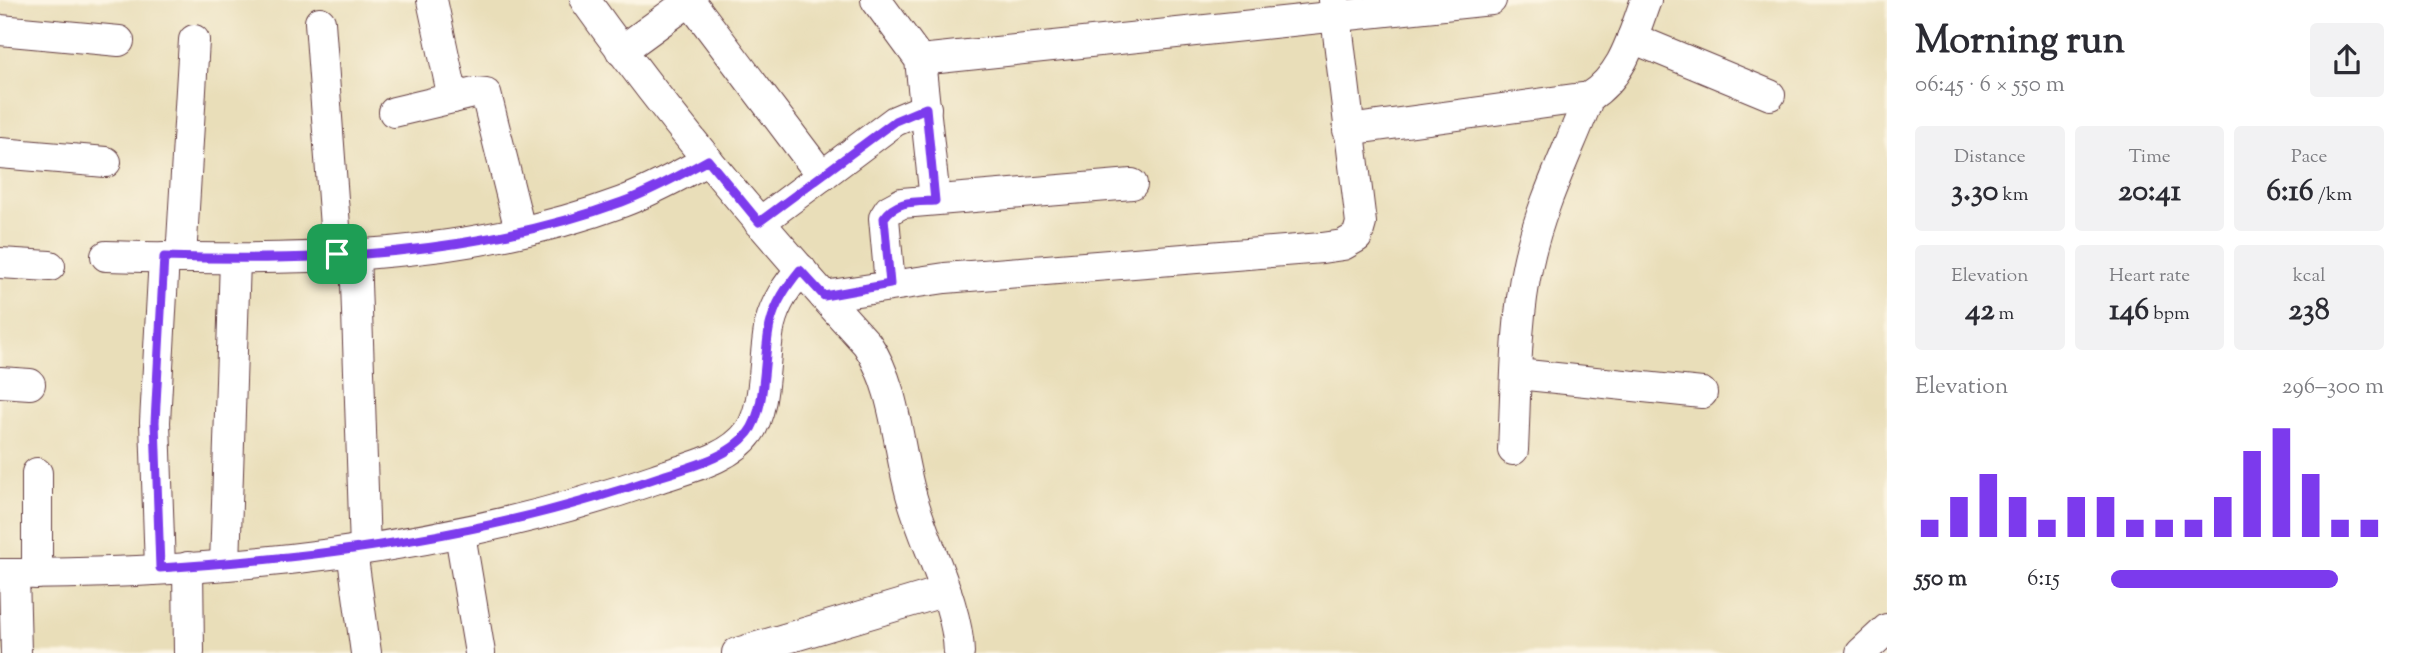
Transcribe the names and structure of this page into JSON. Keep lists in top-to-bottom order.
{
  "page": {
    "heading": ["Morning run", "06:45 · 6 × 550 m"],
    "stats": [
      ["Distance", "3.30 km"],
      ["Time", "20:41"],
      ["Pace", "6:16 /km"],
      ["Elevation", "42 m"],
      ["Heart rate", "146 bpm"],
      ["kcal", "238"]
    ],
    "chart": ["Elevation", "296–300 m"],
    "list": [
      {
        "name": "550 m",
        "note": "6:15"
      }
    ]
  }
}
